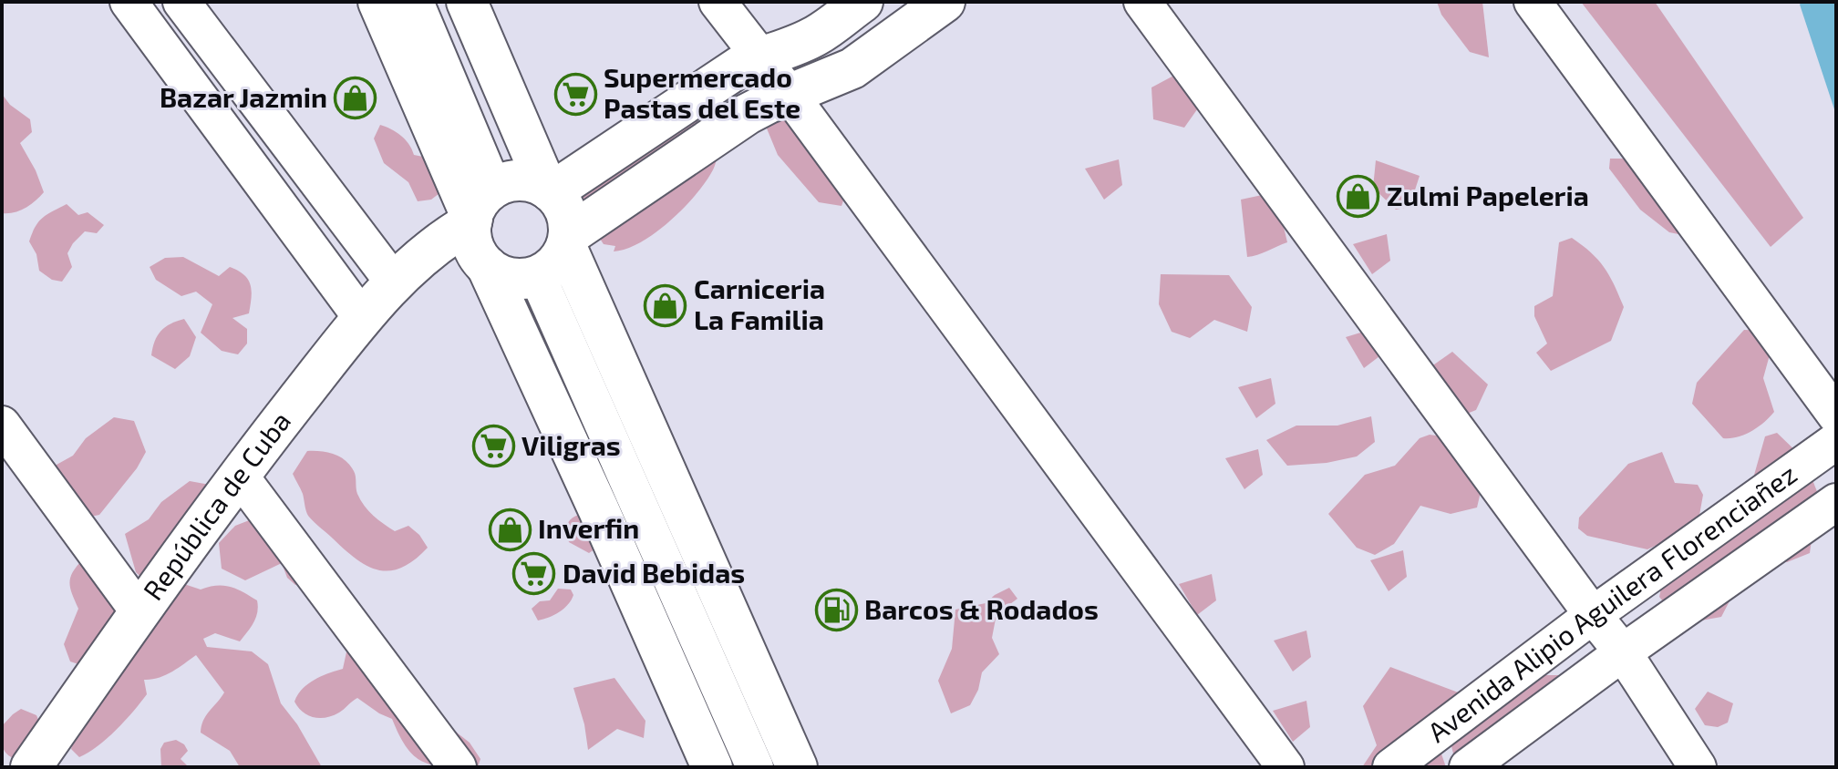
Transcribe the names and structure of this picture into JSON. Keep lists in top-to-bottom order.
{
  "streets": {
    "main road": ["República de Cuba"],
    "street": ["Avenida Alipio Aguilera Florenciañez"]
  },
  "places": {
    "supermarket": ["Supermercado Pastas del Este", "Viligras", "David Bebidas"],
    "shop": [
      "Bazar Jazmin",
      "Zulmi Papeleria",
      "Carniceria La Familia",
      "Inverfin"
    ],
    "fuel station": ["Barcos & Rodados"]
  }
}
